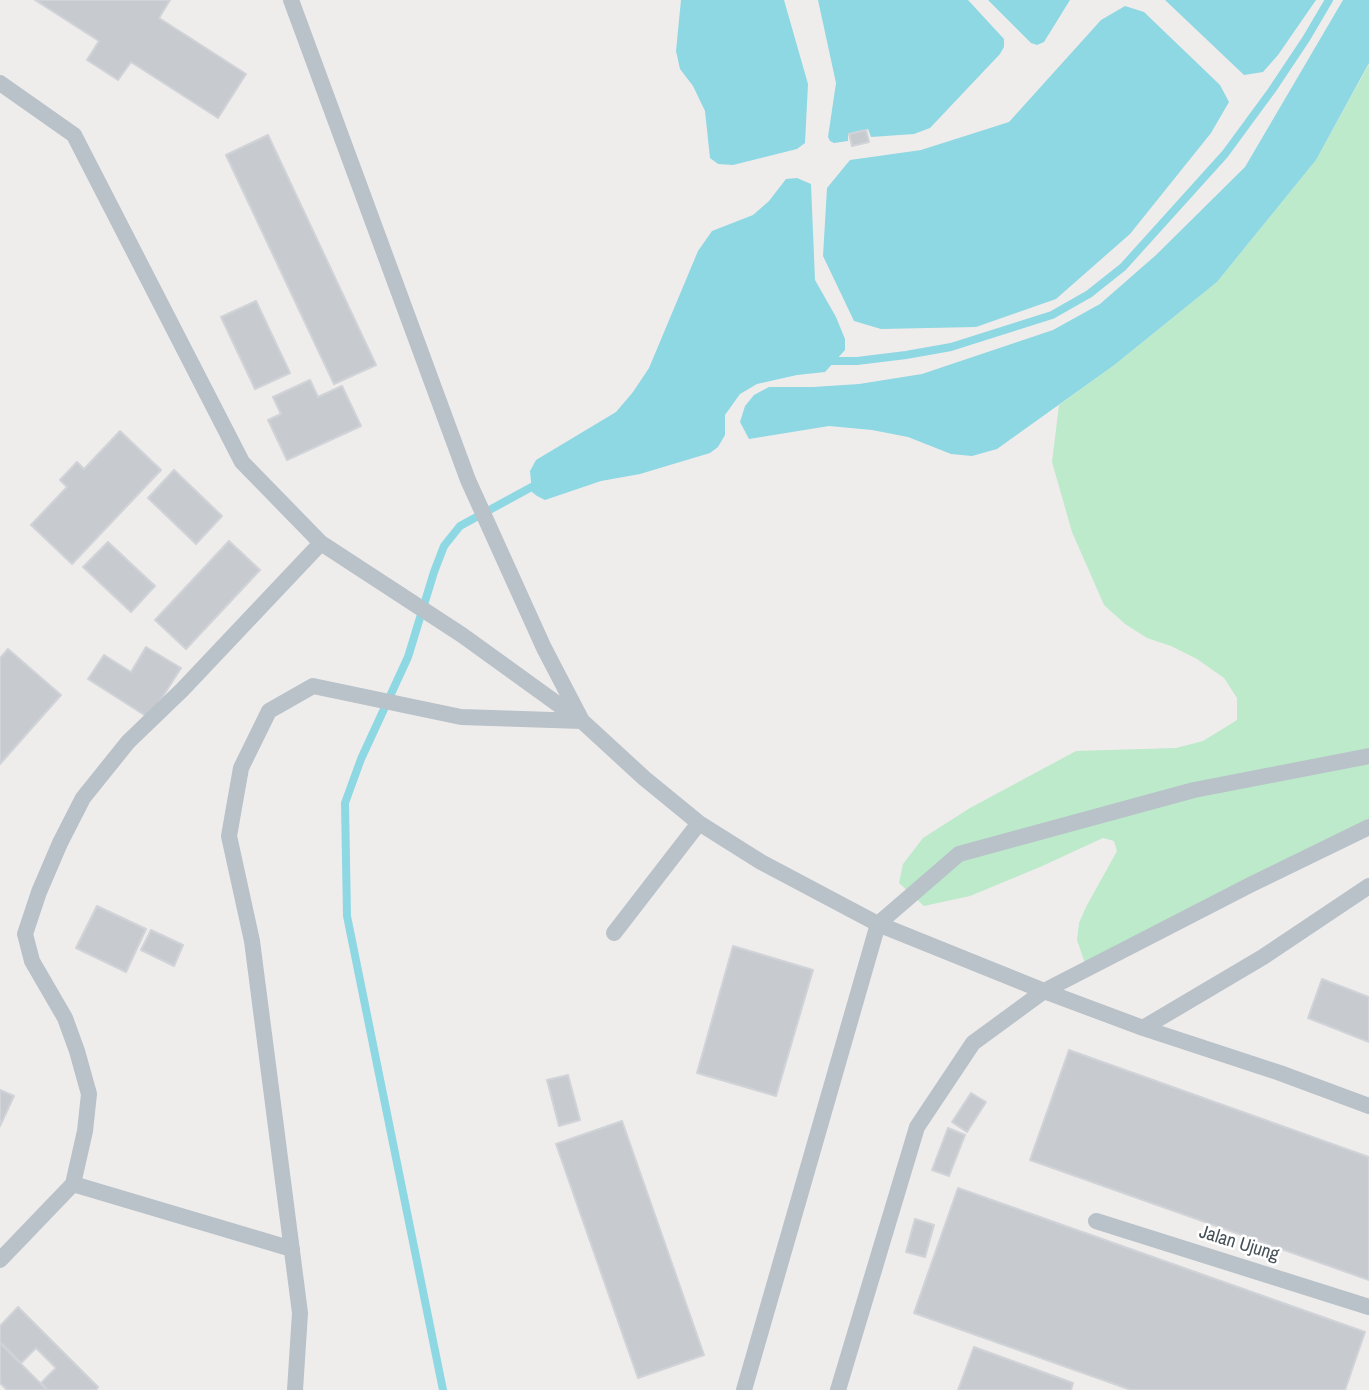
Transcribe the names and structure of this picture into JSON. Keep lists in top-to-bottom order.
{
  "streets": {
    "lane": ["Jalan Ujung"]
  }
}
